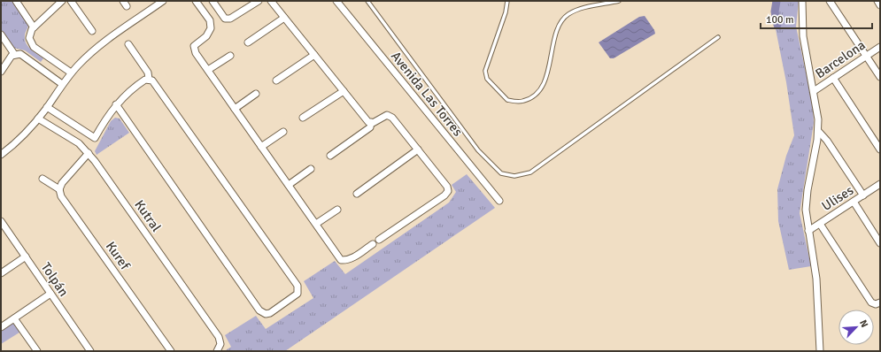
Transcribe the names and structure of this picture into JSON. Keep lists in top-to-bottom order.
{
  "streets": {
    "street": [
      "Barcelona",
      "Avenida Las Torres",
      "Ulises",
      "Kutral",
      "Kuref",
      "Tolpán"
    ]
  },
  "scale_bar": "100 m",
  "north": "top right"
}
